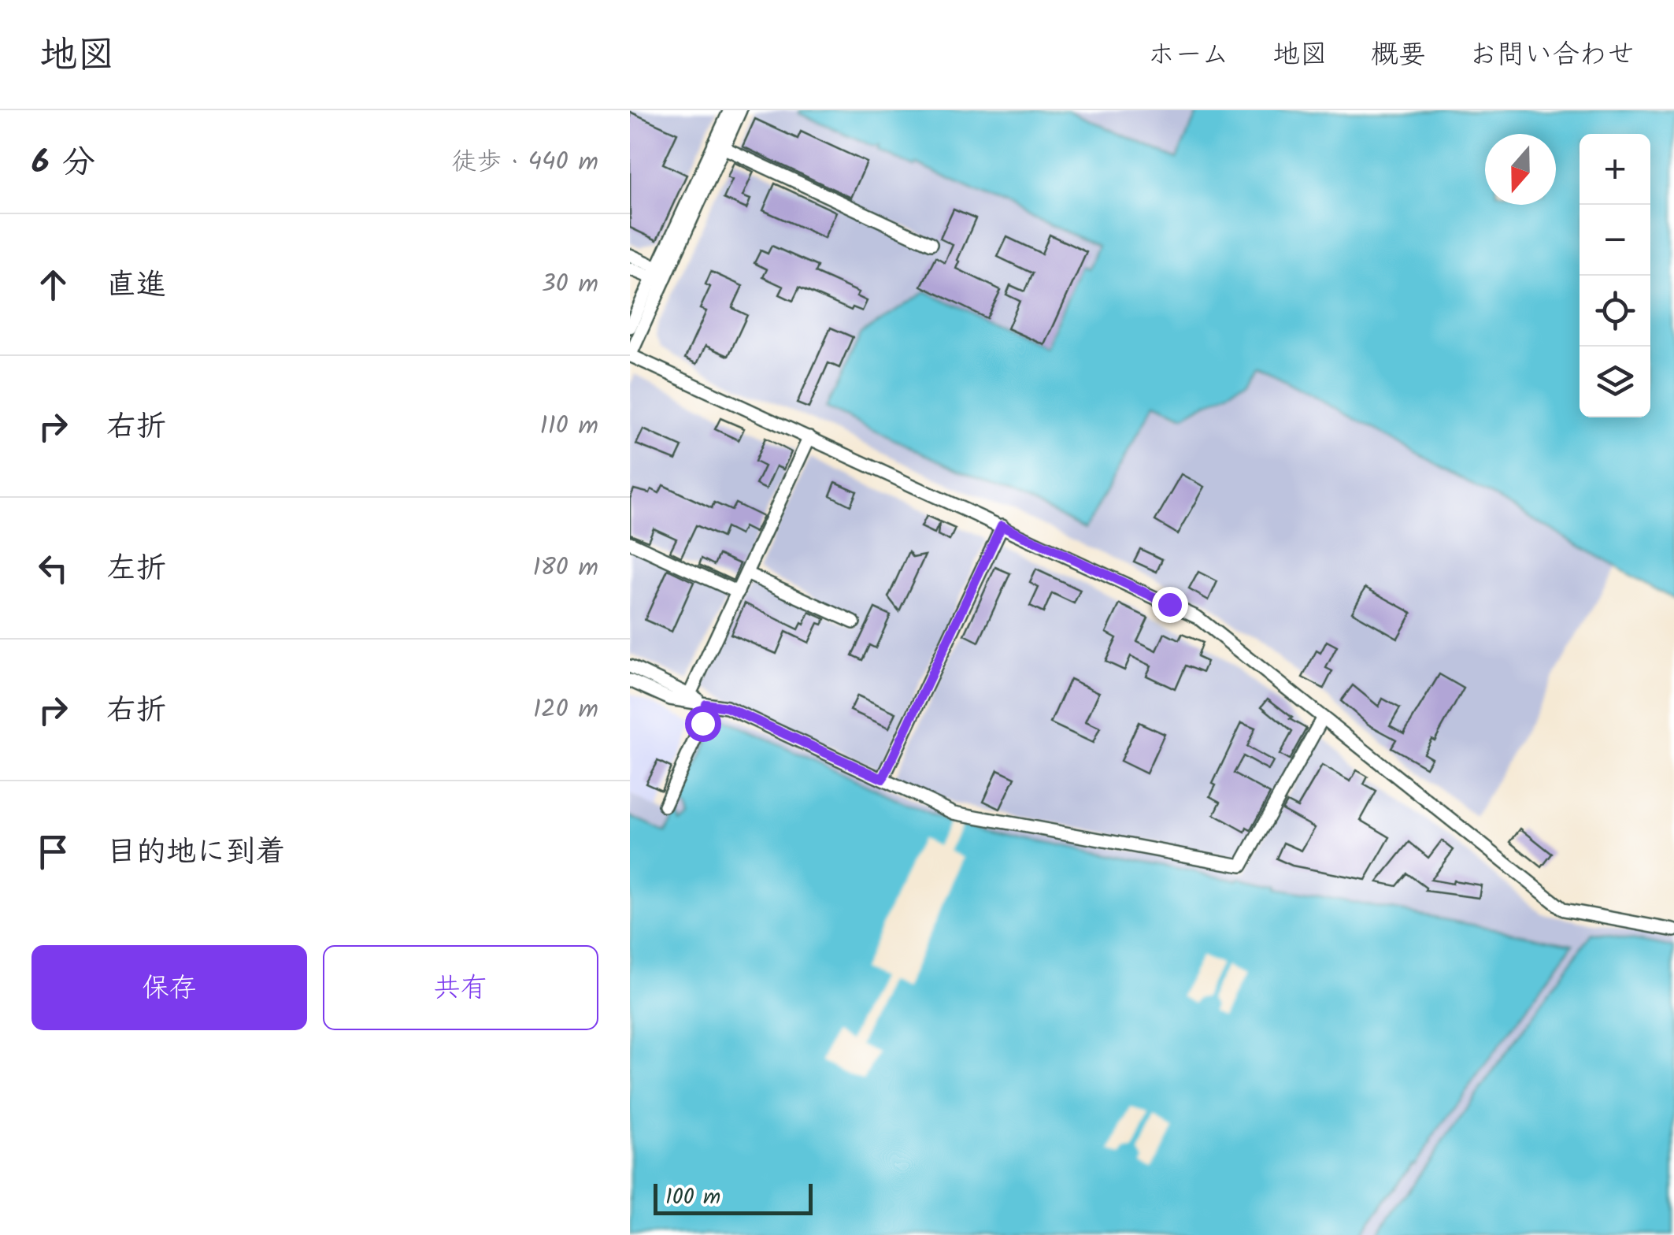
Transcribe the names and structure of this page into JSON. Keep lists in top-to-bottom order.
{
  "scale_bar": "100 m",
  "north": "bottom",
  "page": {
    "header": "地図",
    "nav": [
      "ホーム",
      "地図",
      "概要",
      "お問い合わせ"
    ],
    "heading": ["6 分", "徒歩 · 440 m"],
    "map_buttons": ["+", "−"],
    "list": [
      ["直進", "30 m"],
      ["右折", "110 m"],
      ["左折", "180 m"],
      ["右折", "120 m"],
      "目的地に到着"
    ],
    "buttons": ["保存", "共有"],
    "scale": "100 m"
  }
}
